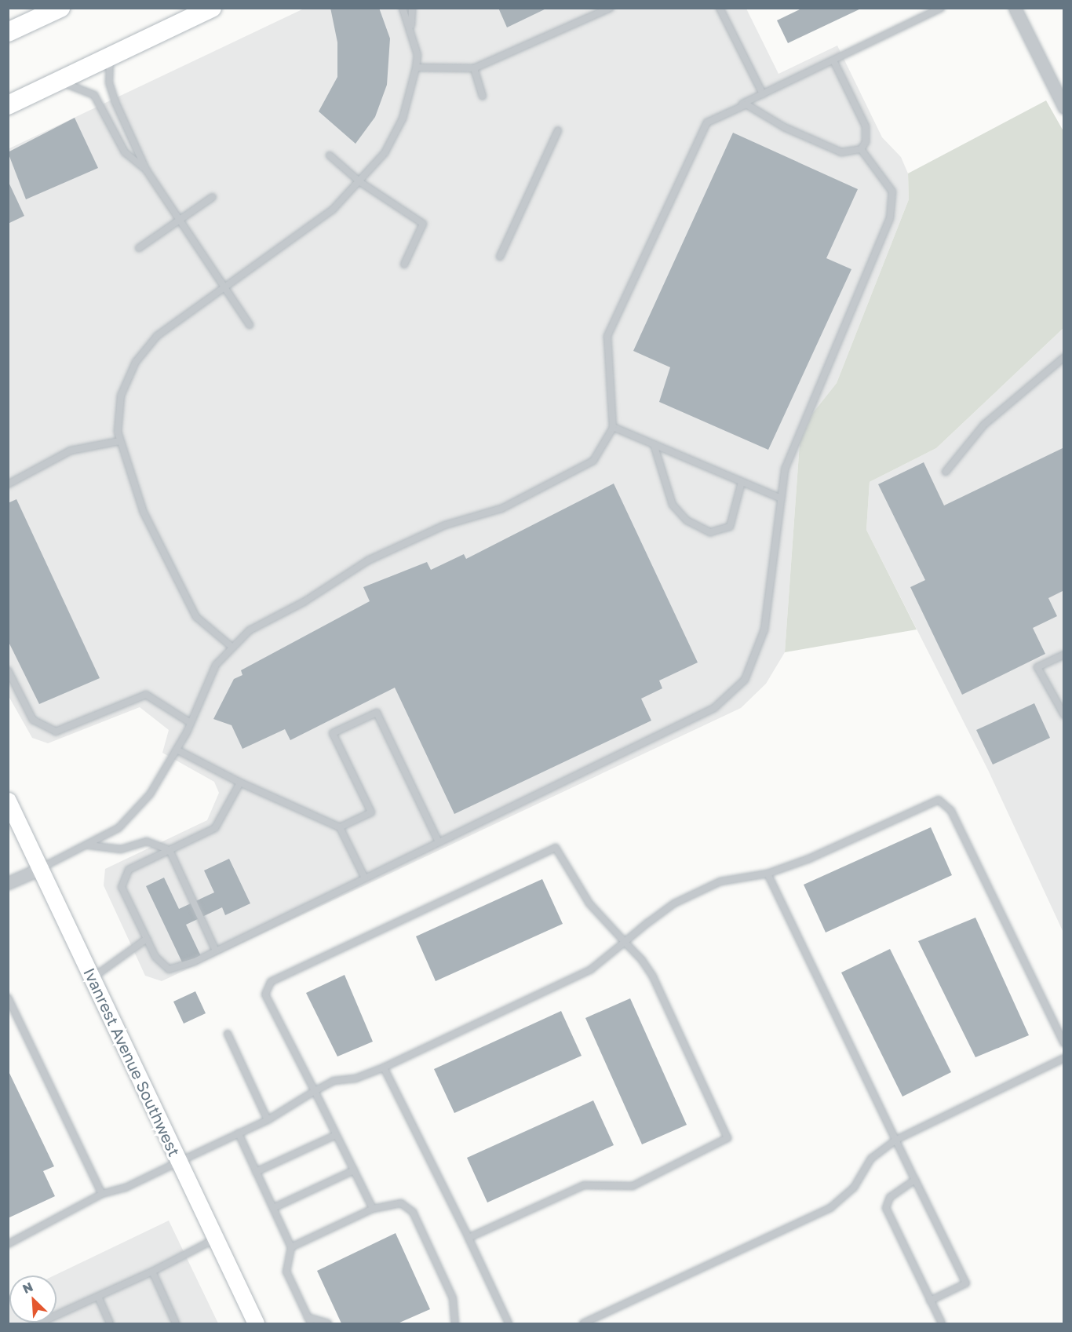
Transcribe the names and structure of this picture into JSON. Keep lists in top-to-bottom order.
{
  "streets": {
    "street": ["Ivanrest Avenue Southwest"]
  },
  "north": "top left"
}
